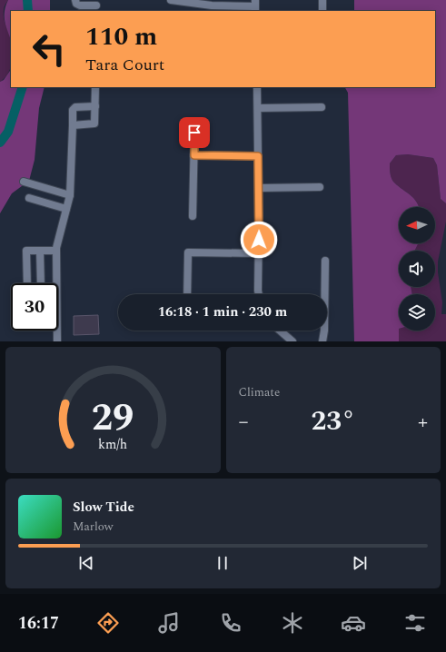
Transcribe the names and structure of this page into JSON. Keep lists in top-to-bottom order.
{
  "north": "left",
  "page": {
    "turn": ["110 m", "Tara Court"],
    "limit": "30",
    "trip": "16:18 · 1 min · 230 m",
    "tile": "Climate",
    "heat": ["−", "23°", "+"],
    "song": ["Slow Tide", "Marlow"],
    "tabs": "16:17",
    "gauge": ["29", "km/h"]
  }
}
